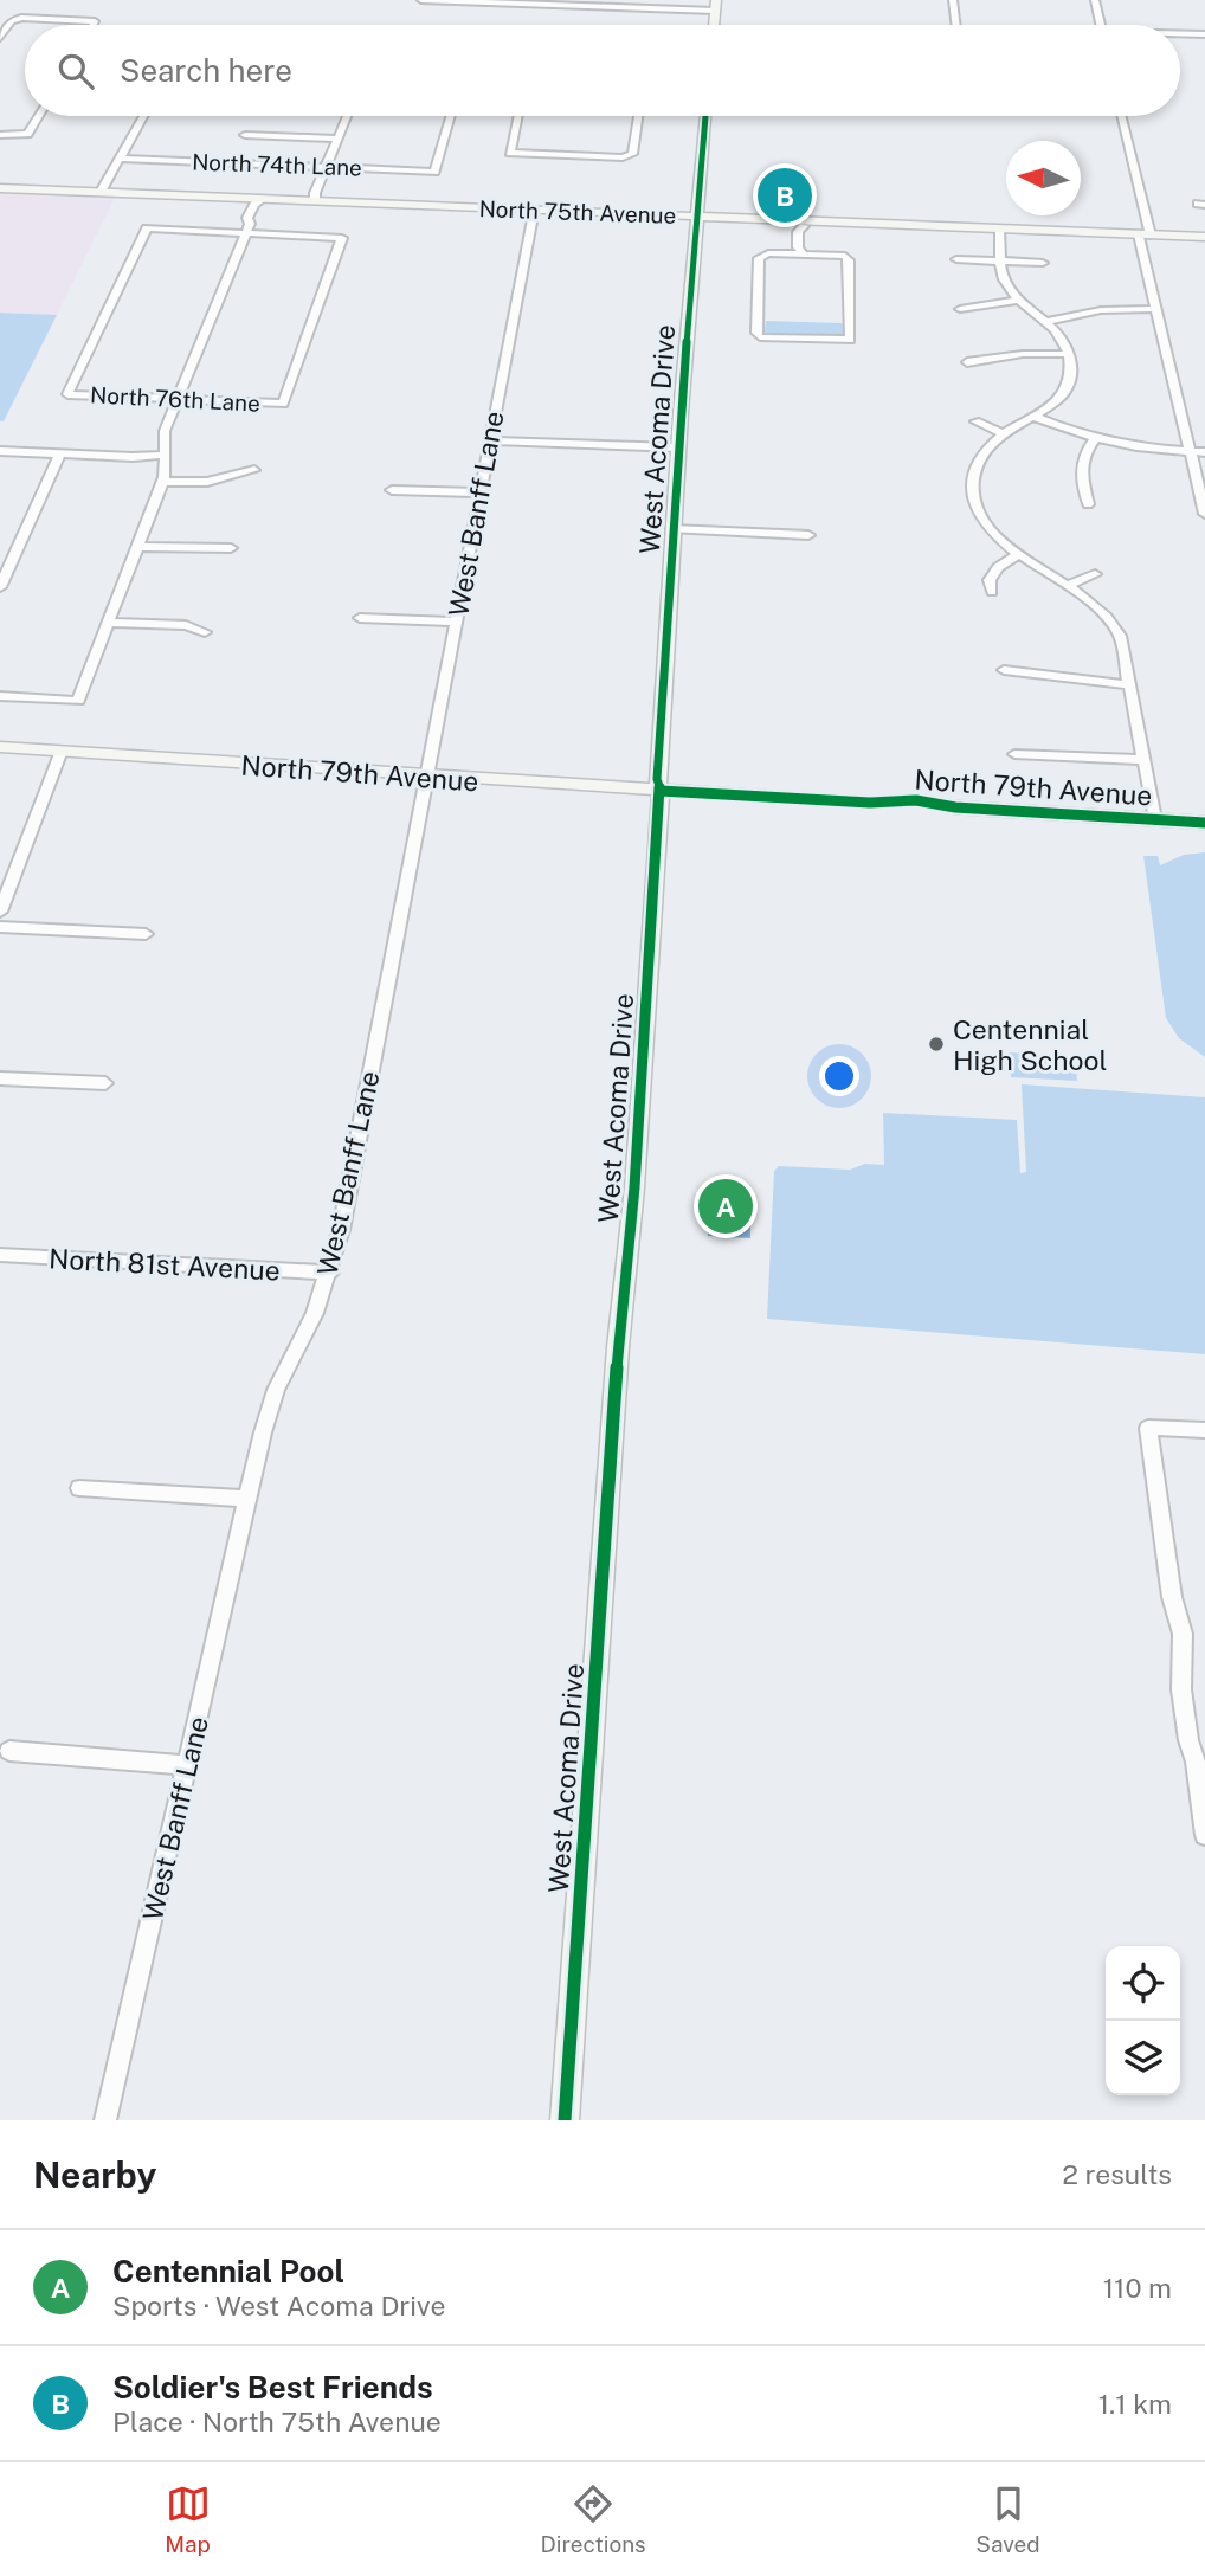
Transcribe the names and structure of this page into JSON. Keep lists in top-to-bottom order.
{
  "streets": {
    "street": [
      "North 74th Lane",
      "North 75th Avenue",
      "North 76th Lane",
      "West Acoma Drive",
      "West Banff Lane",
      "North 79th Avenue",
      "North 81st Avenue"
    ]
  },
  "crossings": [
    ["North 75th Avenue", "West Acoma Drive"],
    ["North 75th Avenue", "West Banff Lane"],
    ["West Acoma Drive", "North 79th Avenue"],
    ["West Banff Lane", "North 79th Avenue"],
    ["West Banff Lane", "North 81st Avenue"]
  ],
  "places": ["Centennial High School"],
  "north": "left",
  "page": {
    "search": "Search here",
    "pins": ["B", "A"],
    "heading": ["Nearby", "2 results"],
    "list": [
      {
        "mark": "A",
        "name": "Centennial Pool",
        "note": "Sports · West Acoma Drive",
        "value": "110 m"
      },
      {
        "mark": "B",
        "name": "Soldier's Best Friends",
        "note": "Place · North 75th Avenue",
        "value": "1.1 km"
      }
    ],
    "nav": ["Map", "Directions", "Saved"]
  }
}
